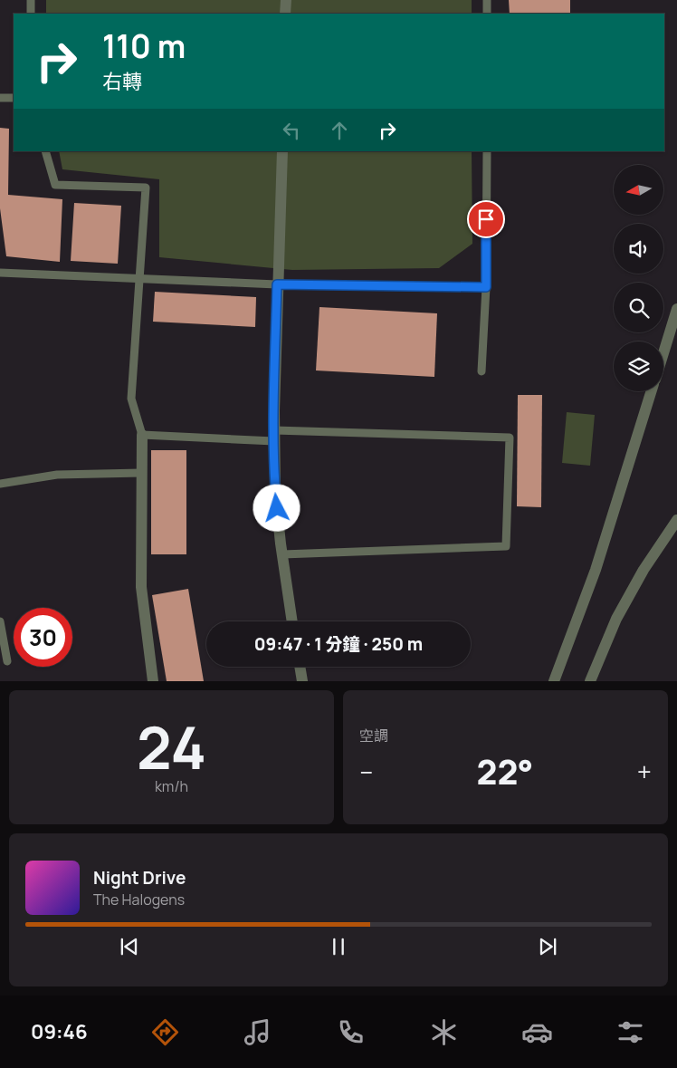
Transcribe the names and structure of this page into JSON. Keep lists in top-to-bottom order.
{
  "north": "left",
  "page": {
    "turn": ["110 m", "右轉"],
    "limit": "30",
    "trip": "09:47 · 1 分鐘 · 250 m",
    "tile": [
      ["24", "km/h"],
      "空調"
    ],
    "heat": ["−", "22°", "+"],
    "song": ["Night Drive", "The Halogens"],
    "tabs": "09:46"
  }
}
